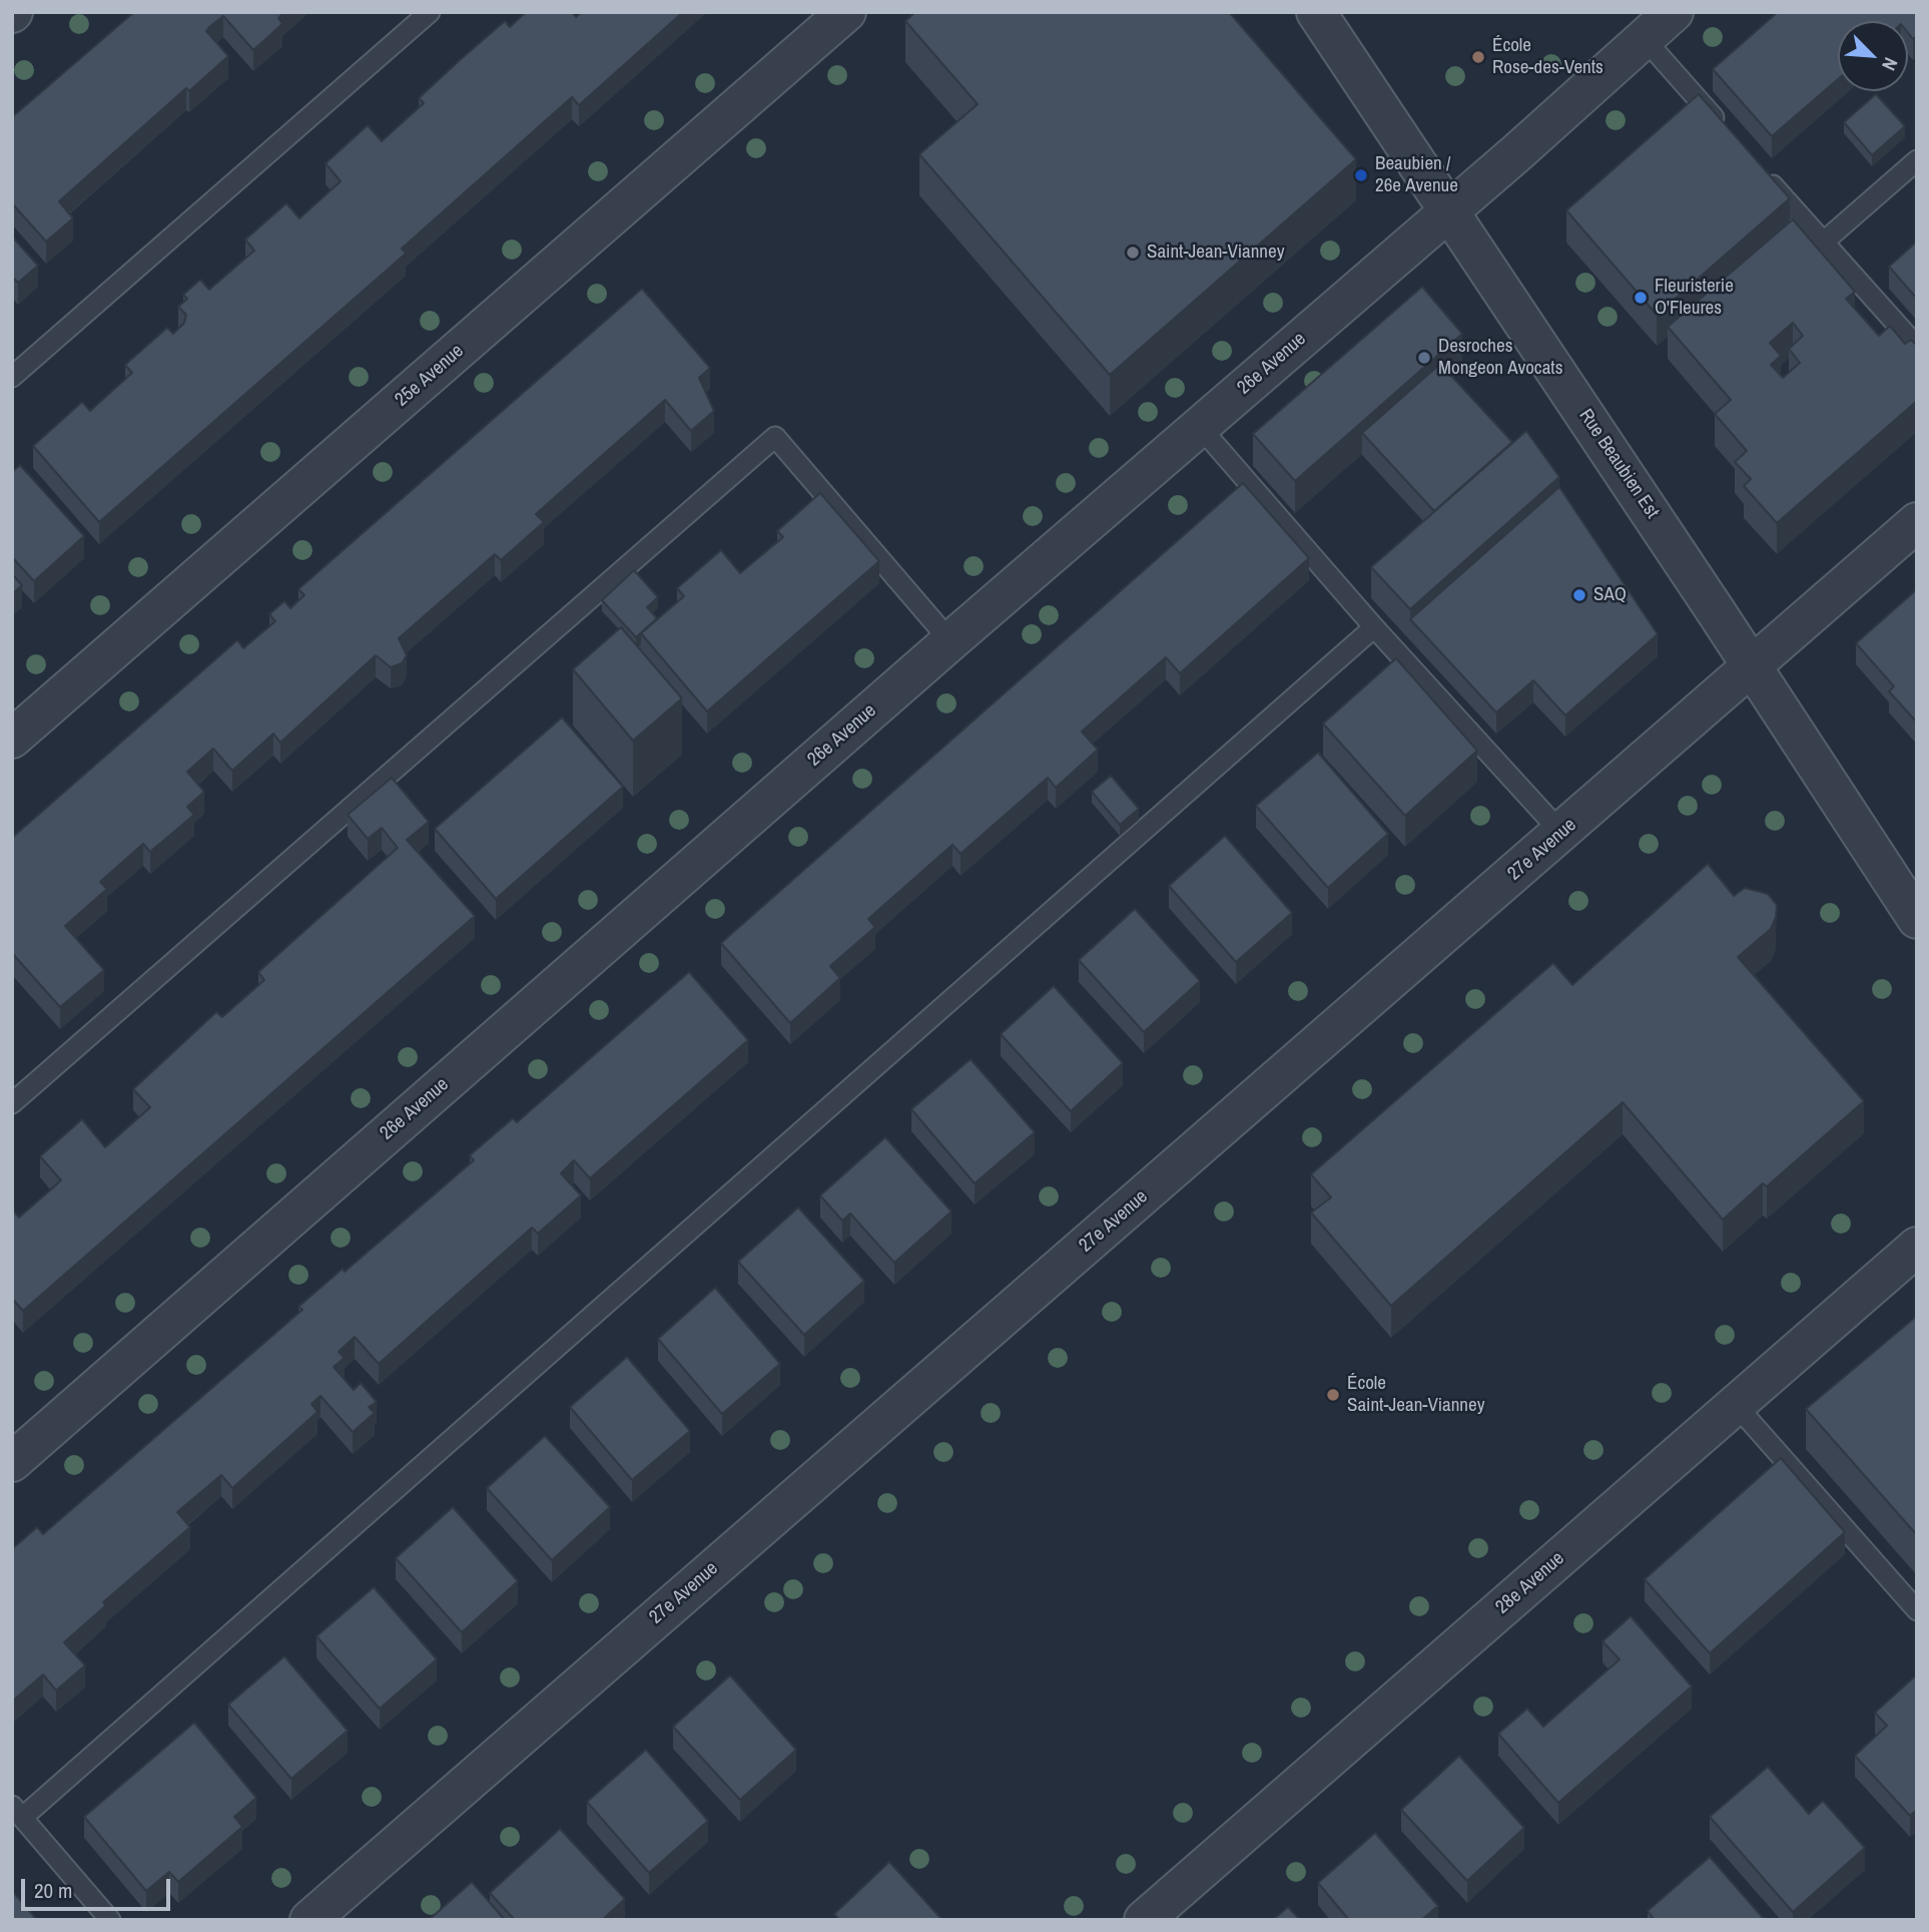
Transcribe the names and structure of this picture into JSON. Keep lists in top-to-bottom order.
{
  "streets": {
    "street": [
      "26e Avenue",
      "25e Avenue",
      "Rue Beaubien Est",
      "27e Avenue",
      "28e Avenue"
    ]
  },
  "crossings": [
    ["26e Avenue", "Rue Beaubien Est"],
    ["Rue Beaubien Est", "27e Avenue"]
  ],
  "places": [
    "École Rose-des-Vents",
    "Beaubien / 26e Avenue",
    "Saint-Jean-Vianney",
    "Fleuristerie O'Fleures",
    "Desroches Mongeon Avocats",
    "SAQ",
    "École Saint-Jean-Vianney"
  ],
  "scale_bar": "20 m",
  "north": "bottom right"
}
